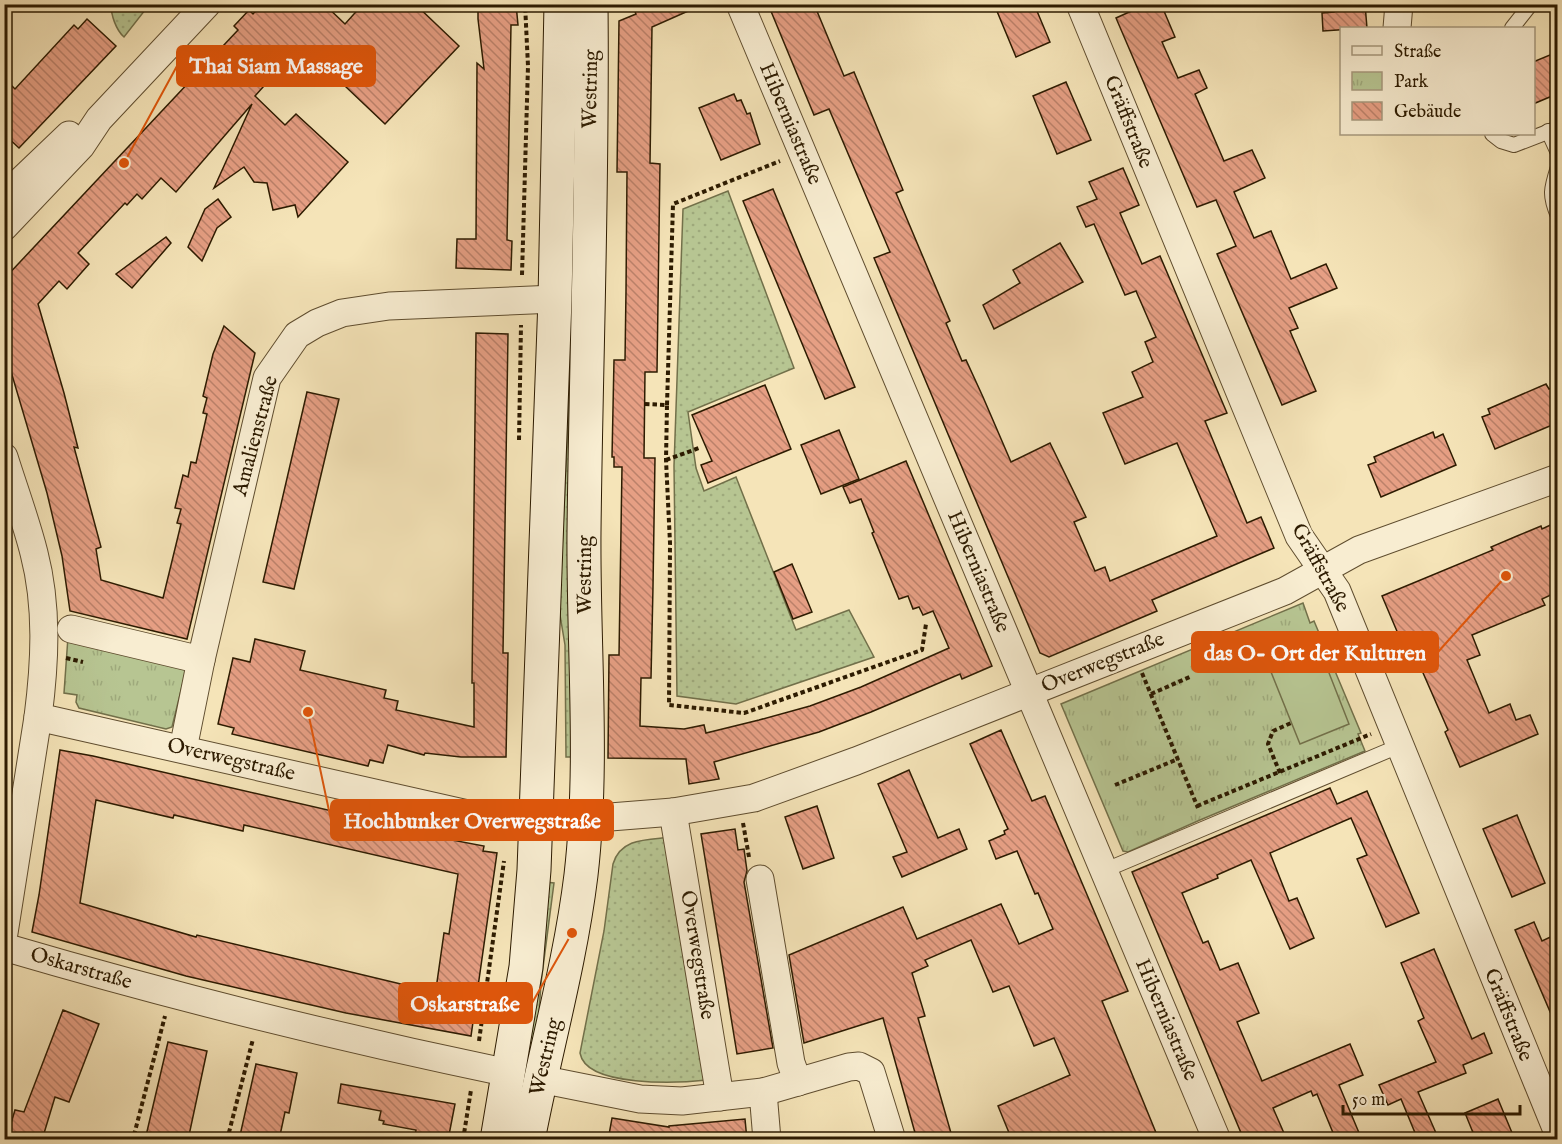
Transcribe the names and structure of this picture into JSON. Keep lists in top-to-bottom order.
{
  "streets": {
    "main road": ["Westring"],
    "street": [
      "Gräffstraße",
      "Hiberniastraße",
      "Amalienstraße",
      "Overwegstraße",
      "Oskarstraße"
    ]
  },
  "crossings": [
    ["Westring", "Amalienstraße"],
    ["Westring", "Overwegstraße"],
    ["Westring", "Oskarstraße"],
    ["Gräffstraße", "Overwegstraße"],
    ["Hiberniastraße", "Overwegstraße"],
    ["Amalienstraße", "Overwegstraße"],
    ["Overwegstraße", "Oskarstraße"]
  ],
  "places": [
    "Thai Siam Massage",
    "das O- Ort der Kulturen",
    "Hochbunker Overwegstraße",
    "Oskarstraße"
  ],
  "legend": ["Straße", "Park", "Gebäude"],
  "scale_bar": "50 m"
}
